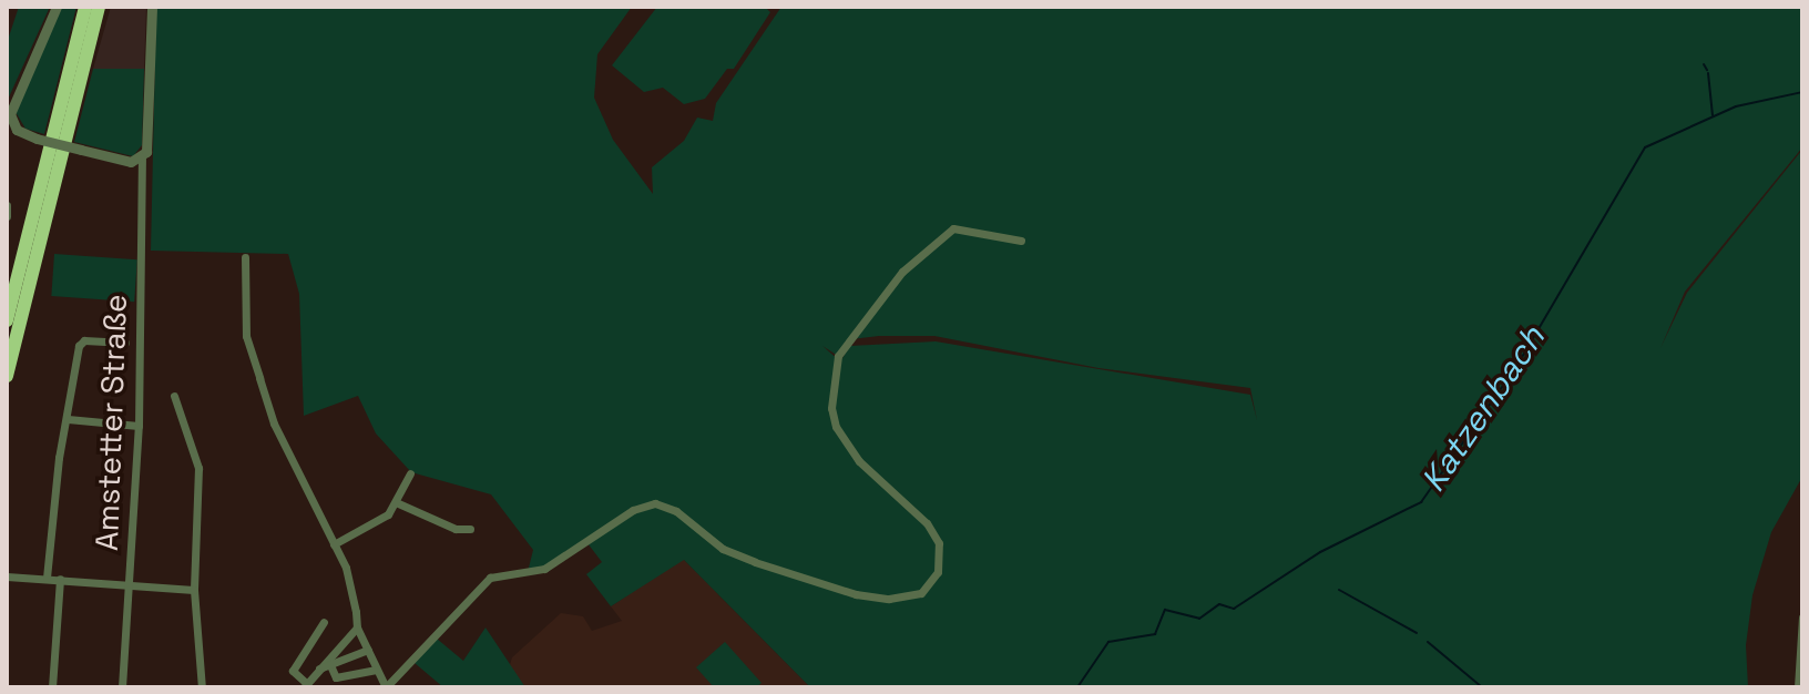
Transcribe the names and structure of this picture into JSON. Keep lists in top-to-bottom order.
{
  "streets": {
    "street": ["Amstetter Straße"]
  },
  "water": ["Katzenbach"]
}
